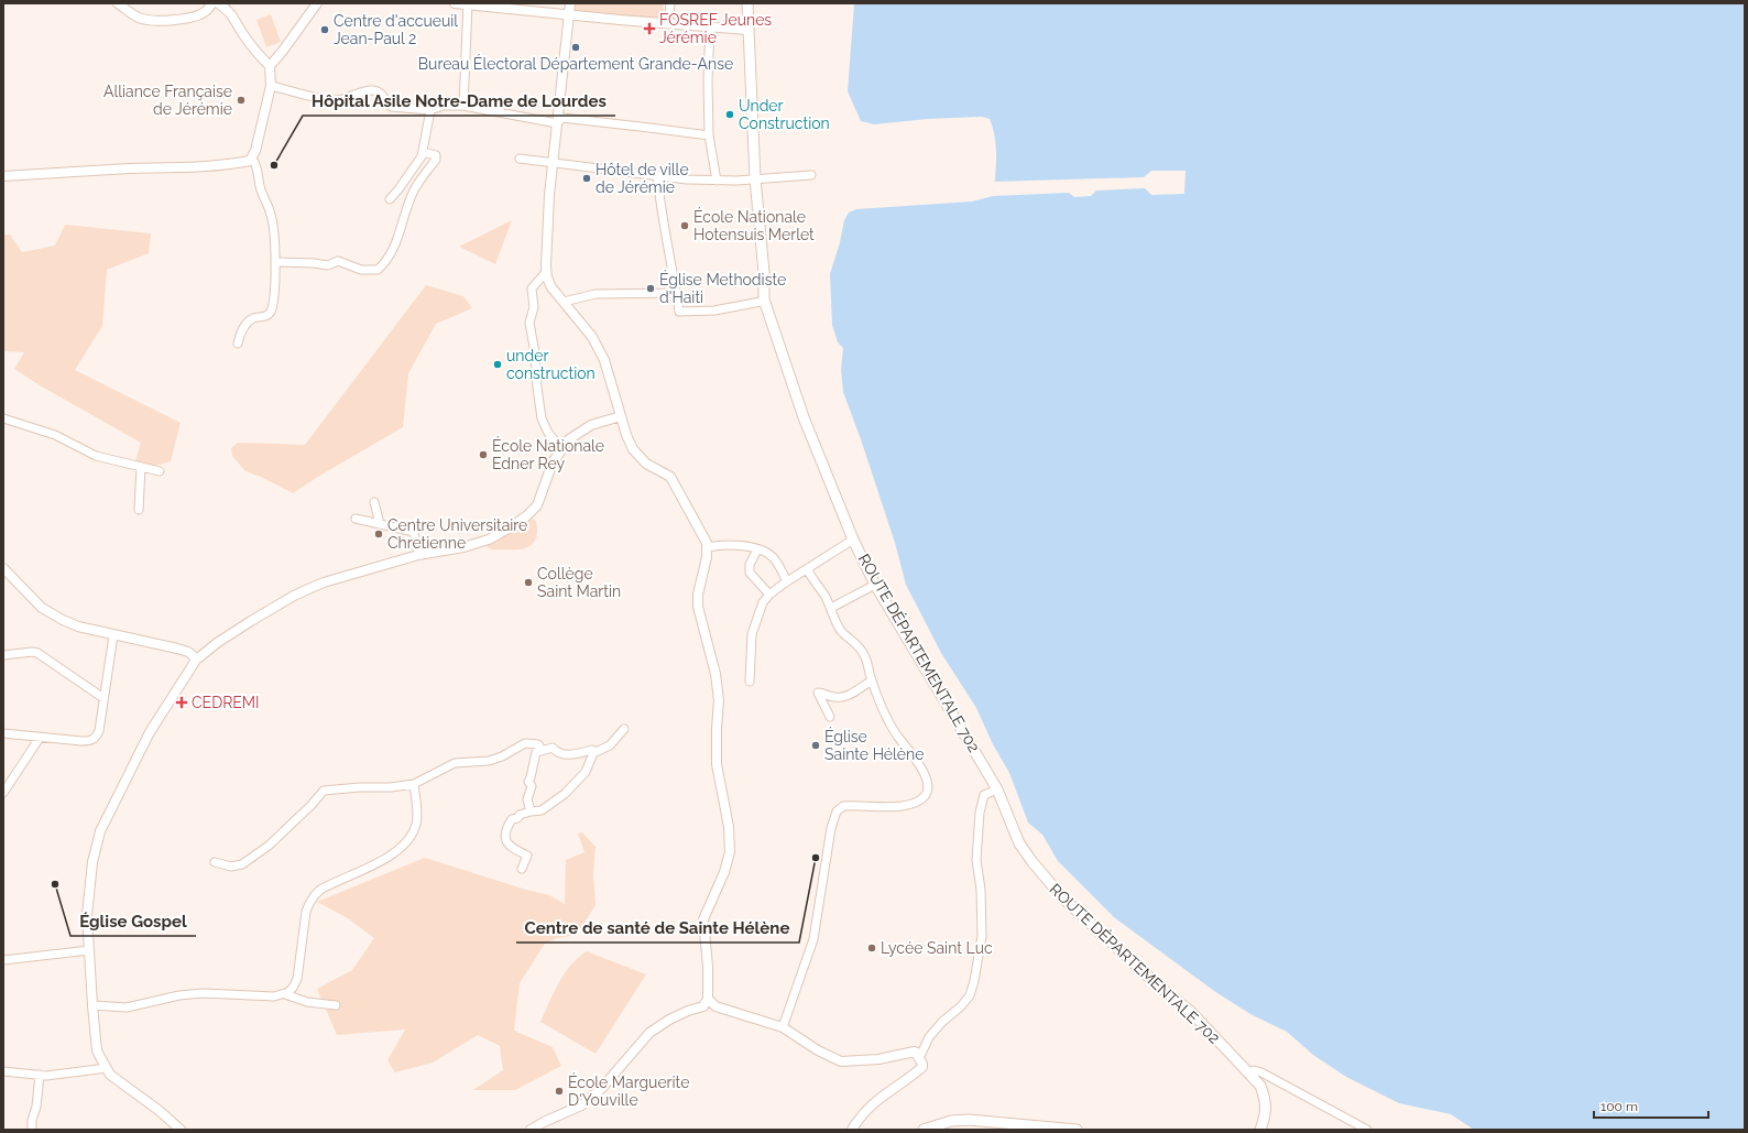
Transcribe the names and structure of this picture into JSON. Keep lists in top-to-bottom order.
{
  "streets": {
    "main road": ["ROUTE DÉPARTEMENTALE 702"]
  },
  "places": {
    "health": ["FOSREF Jeunes Jérémie", "CEDREMI"],
    "other": [
      "Centre d'accueuil Jean-Paul 2",
      "Bureau Électoral Département Grande-Anse",
      "Alliance Française de Jérémie",
      "Under Construction",
      "Hôpital Asile Notre-Dame de Lourdes",
      "Hôtel de ville de Jérémie",
      "École Nationale Hotensuis Merlet",
      "Église Methodiste d'Haiti",
      "under construction",
      "École Nationale Edner Rey",
      "Centre Universitaire Chretienne",
      "Collège Saint Martin",
      "Église Sainte Hélène",
      "Centre de santé de Sainte Hélène",
      "Église Gospel",
      "Lycée Saint Luc",
      "École Marguerite D'Youville"
    ]
  },
  "scale_bar": "100 m"
}
